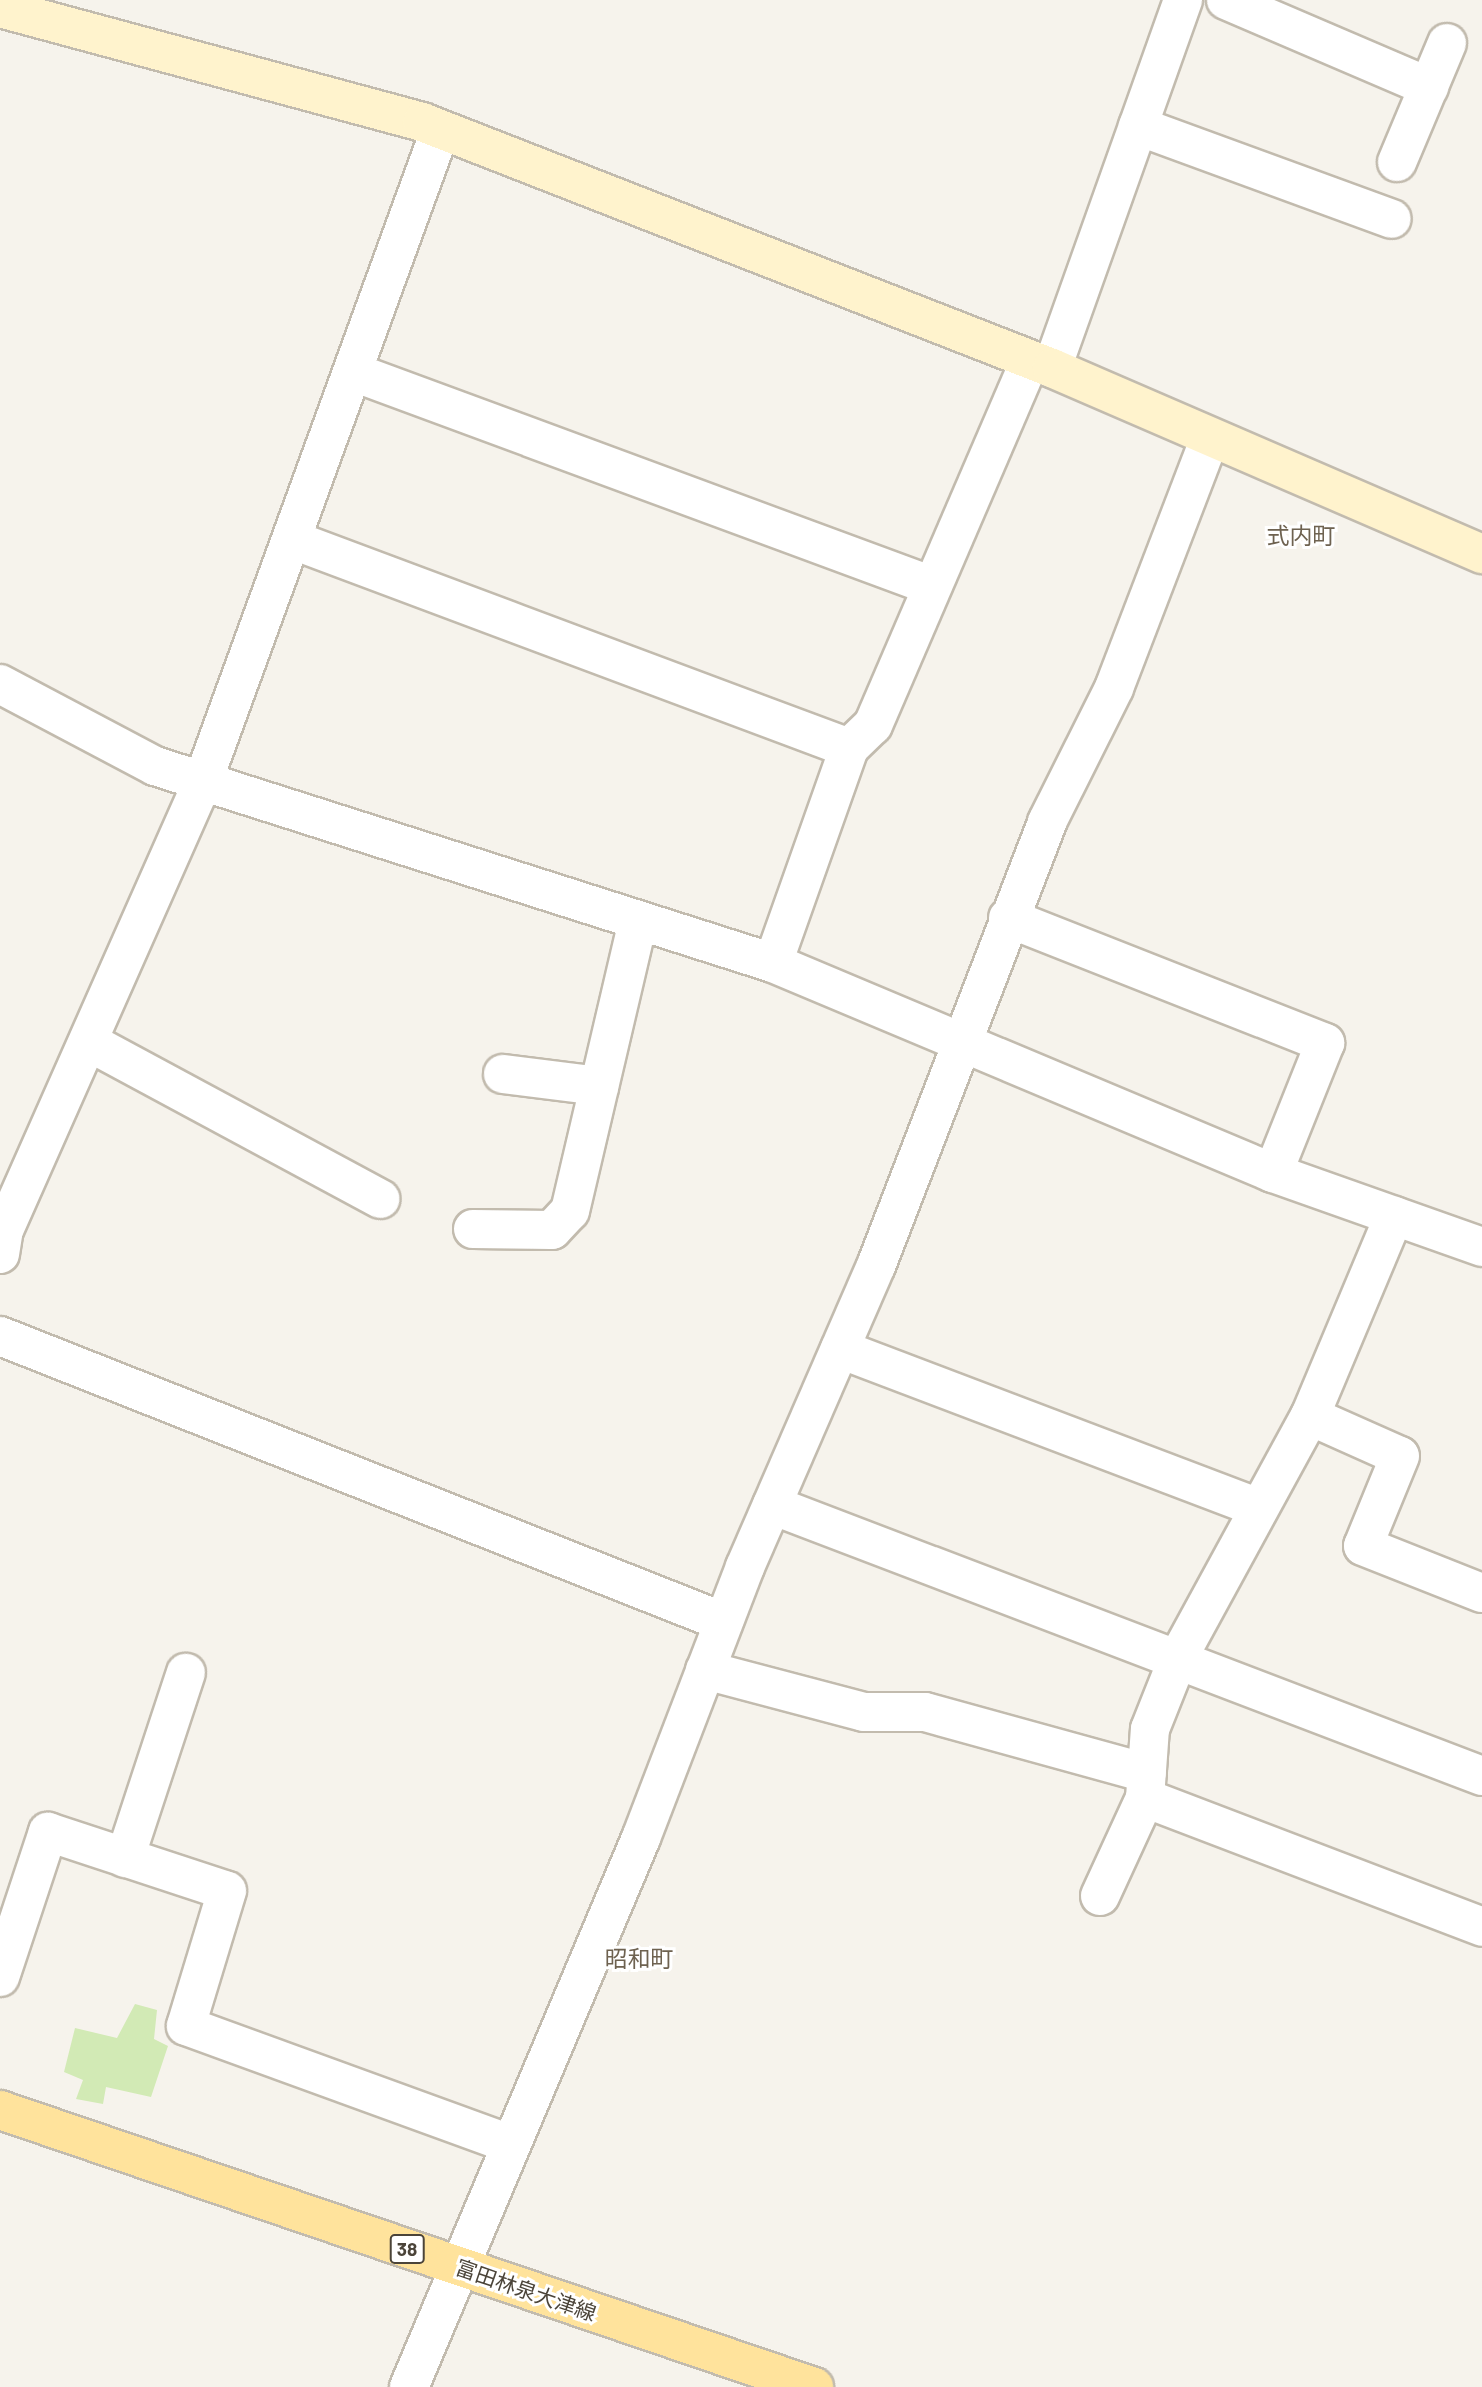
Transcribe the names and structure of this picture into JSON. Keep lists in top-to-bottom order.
{
  "streets": {
    "main road": ["38", "富田林泉大津線"]
  },
  "districts": ["式内町", "昭和町"]
}
